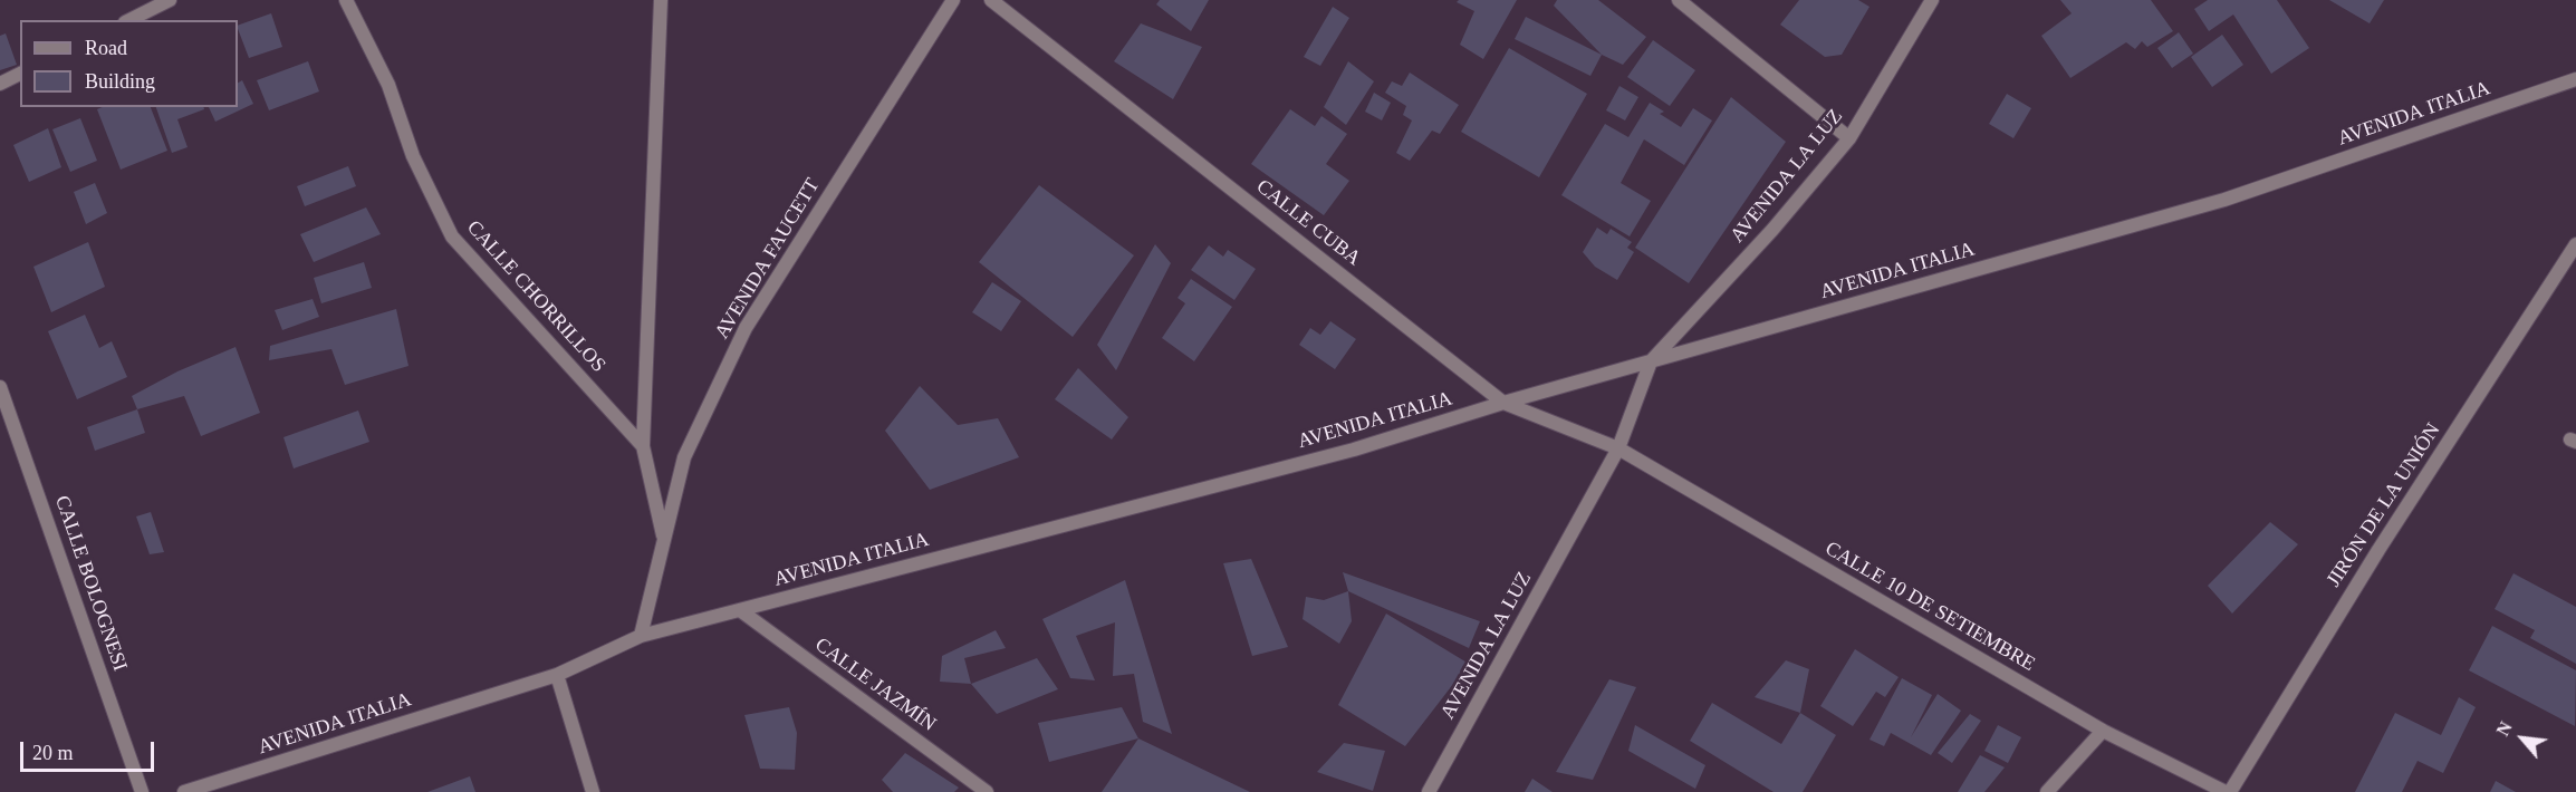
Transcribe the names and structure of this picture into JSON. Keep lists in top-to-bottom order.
{
  "streets": {
    "street": [
      "AVENIDA ITALIA",
      "AVENIDA LA LUZ",
      "CALLE CUBA",
      "AVENIDA FAUCETT",
      "CALLE CHORRILLOS",
      "JIRÓN DE LA UNIÓN",
      "CALLE BOLOGNESI",
      "CALLE 10 DE SETIEMBRE",
      "CALLE JAZMÍN"
    ]
  },
  "crossings": [
    ["AVENIDA ITALIA", "AVENIDA LA LUZ"],
    ["AVENIDA ITALIA", "CALLE CUBA"],
    ["AVENIDA ITALIA", "AVENIDA FAUCETT"],
    ["AVENIDA ITALIA", "CALLE JAZMÍN"],
    ["AVENIDA LA LUZ", "CALLE CUBA"],
    ["AVENIDA LA LUZ", "CALLE 10 DE SETIEMBRE"],
    ["CALLE CUBA", "CALLE 10 DE SETIEMBRE"],
    ["AVENIDA FAUCETT", "CALLE CHORRILLOS"],
    ["JIRÓN DE LA UNIÓN", "CALLE 10 DE SETIEMBRE"]
  ],
  "legend": ["Road", "Building"],
  "scale_bar": "20 m",
  "north": "top left"
}
